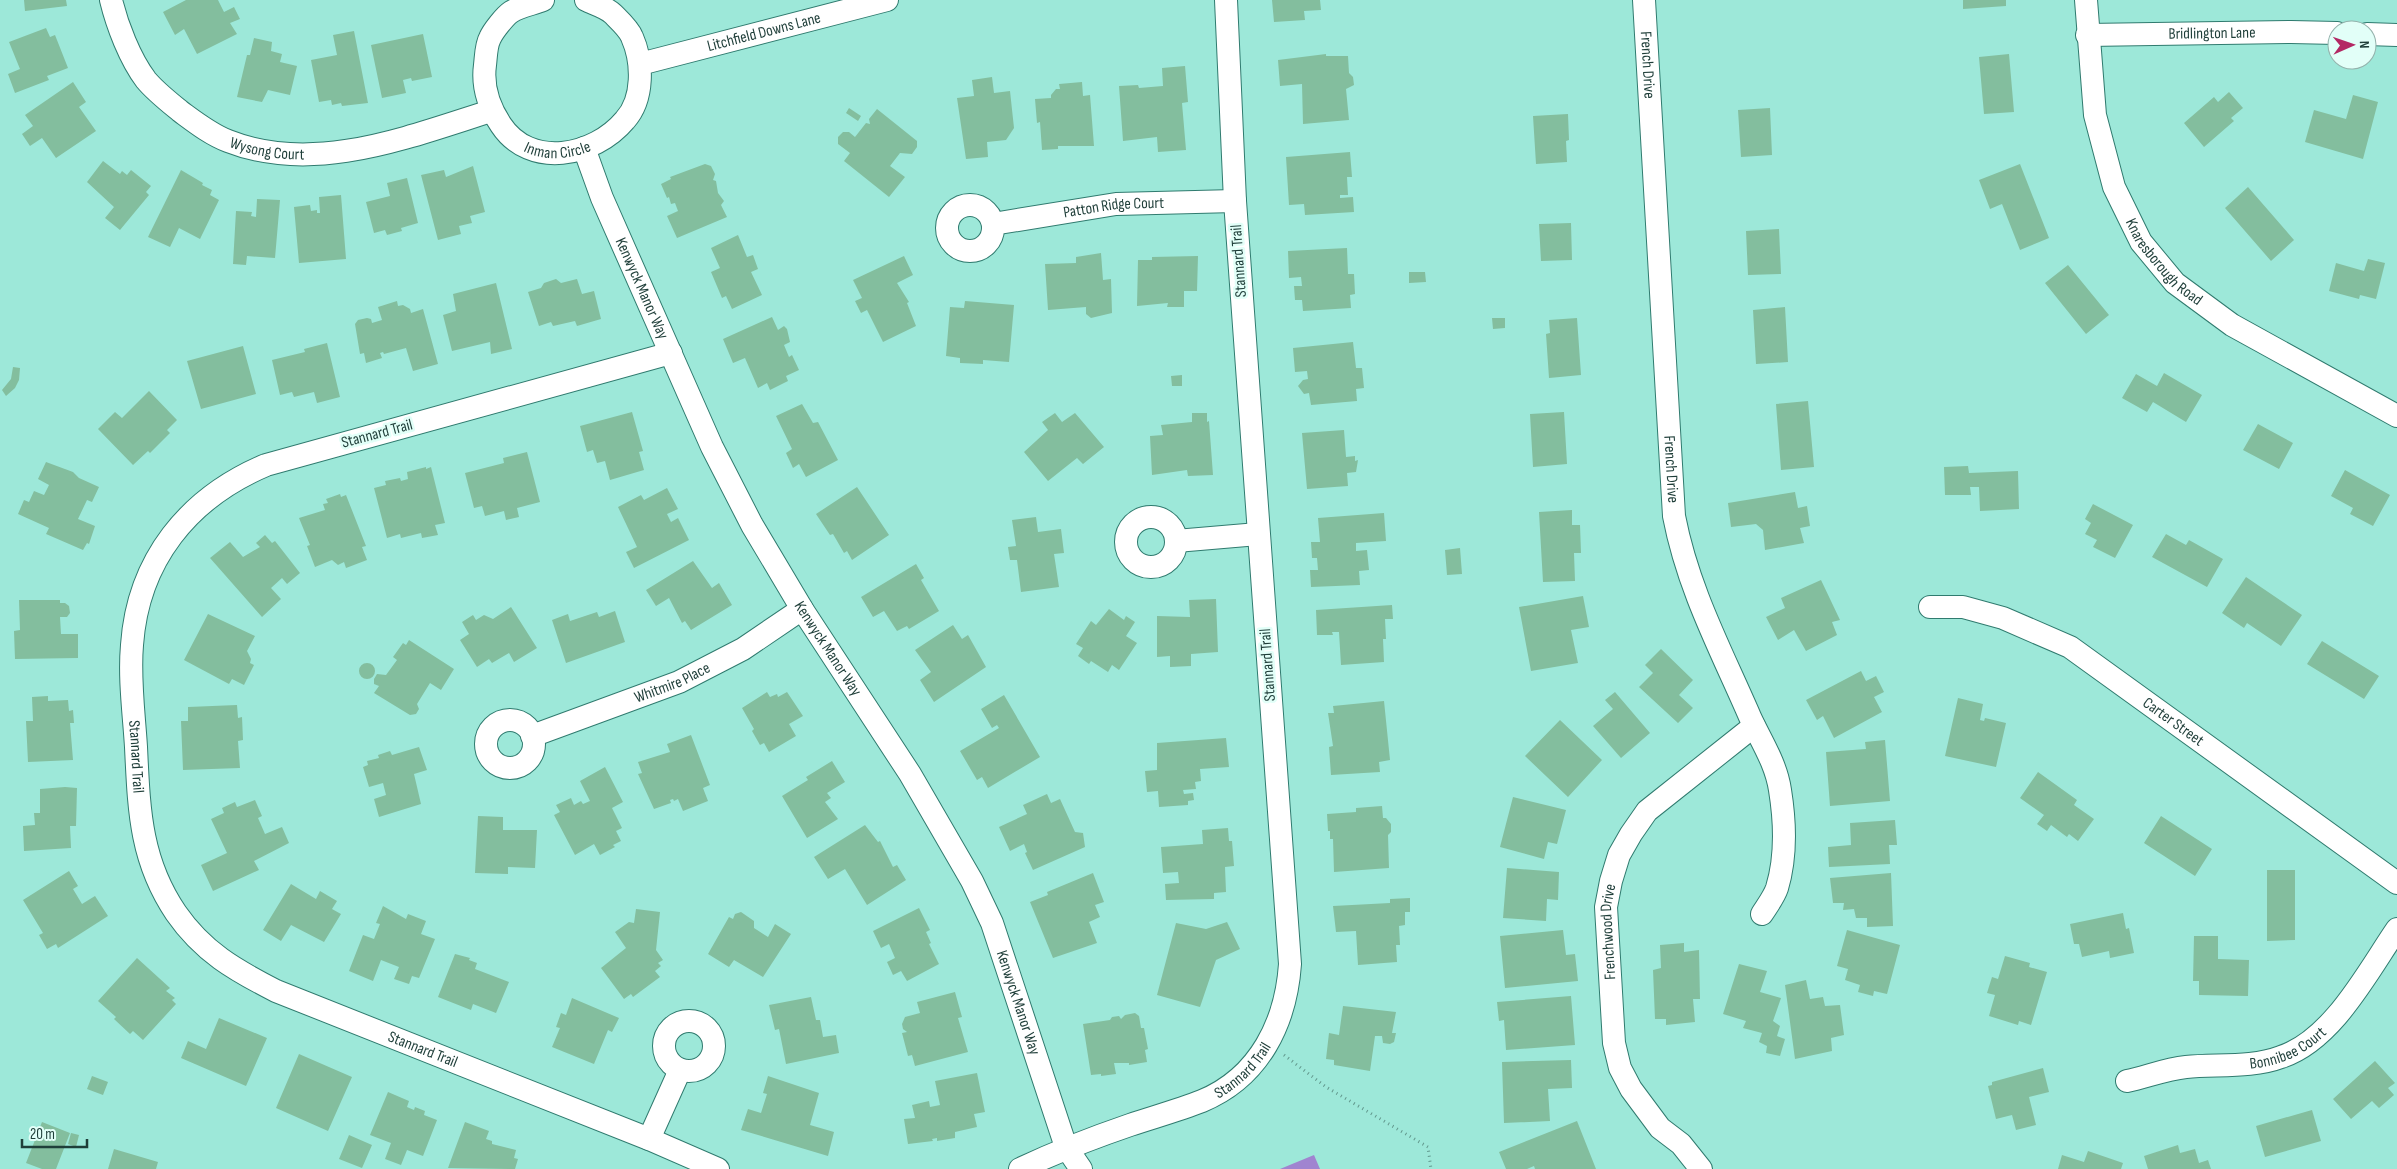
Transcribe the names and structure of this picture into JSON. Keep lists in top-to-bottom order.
{
  "streets": {
    "street": [
      "Litchfield Downs Lane",
      "Bridlington Lane",
      "French Drive",
      "Inman Circle",
      "Wysong Court",
      "Patton Ridge Court",
      "Knaresborough Road",
      "Stannard Trail",
      "Kenwyck Manor Way",
      "Whitmire Place",
      "Carter Street",
      "Frenchwood Drive",
      "Bonnibee Court"
    ]
  },
  "crossings": [
    ["Litchfield Downs Lane", "Inman Circle"],
    ["Bridlington Lane", "Knaresborough Road"],
    ["French Drive", "Frenchwood Drive"],
    ["Inman Circle", "Wysong Court"],
    ["Inman Circle", "Kenwyck Manor Way"],
    ["Patton Ridge Court", "Stannard Trail"],
    ["Stannard Trail", "Kenwyck Manor Way"],
    ["Kenwyck Manor Way", "Whitmire Place"]
  ],
  "scale_bar": "20 m",
  "north": "right"
}
